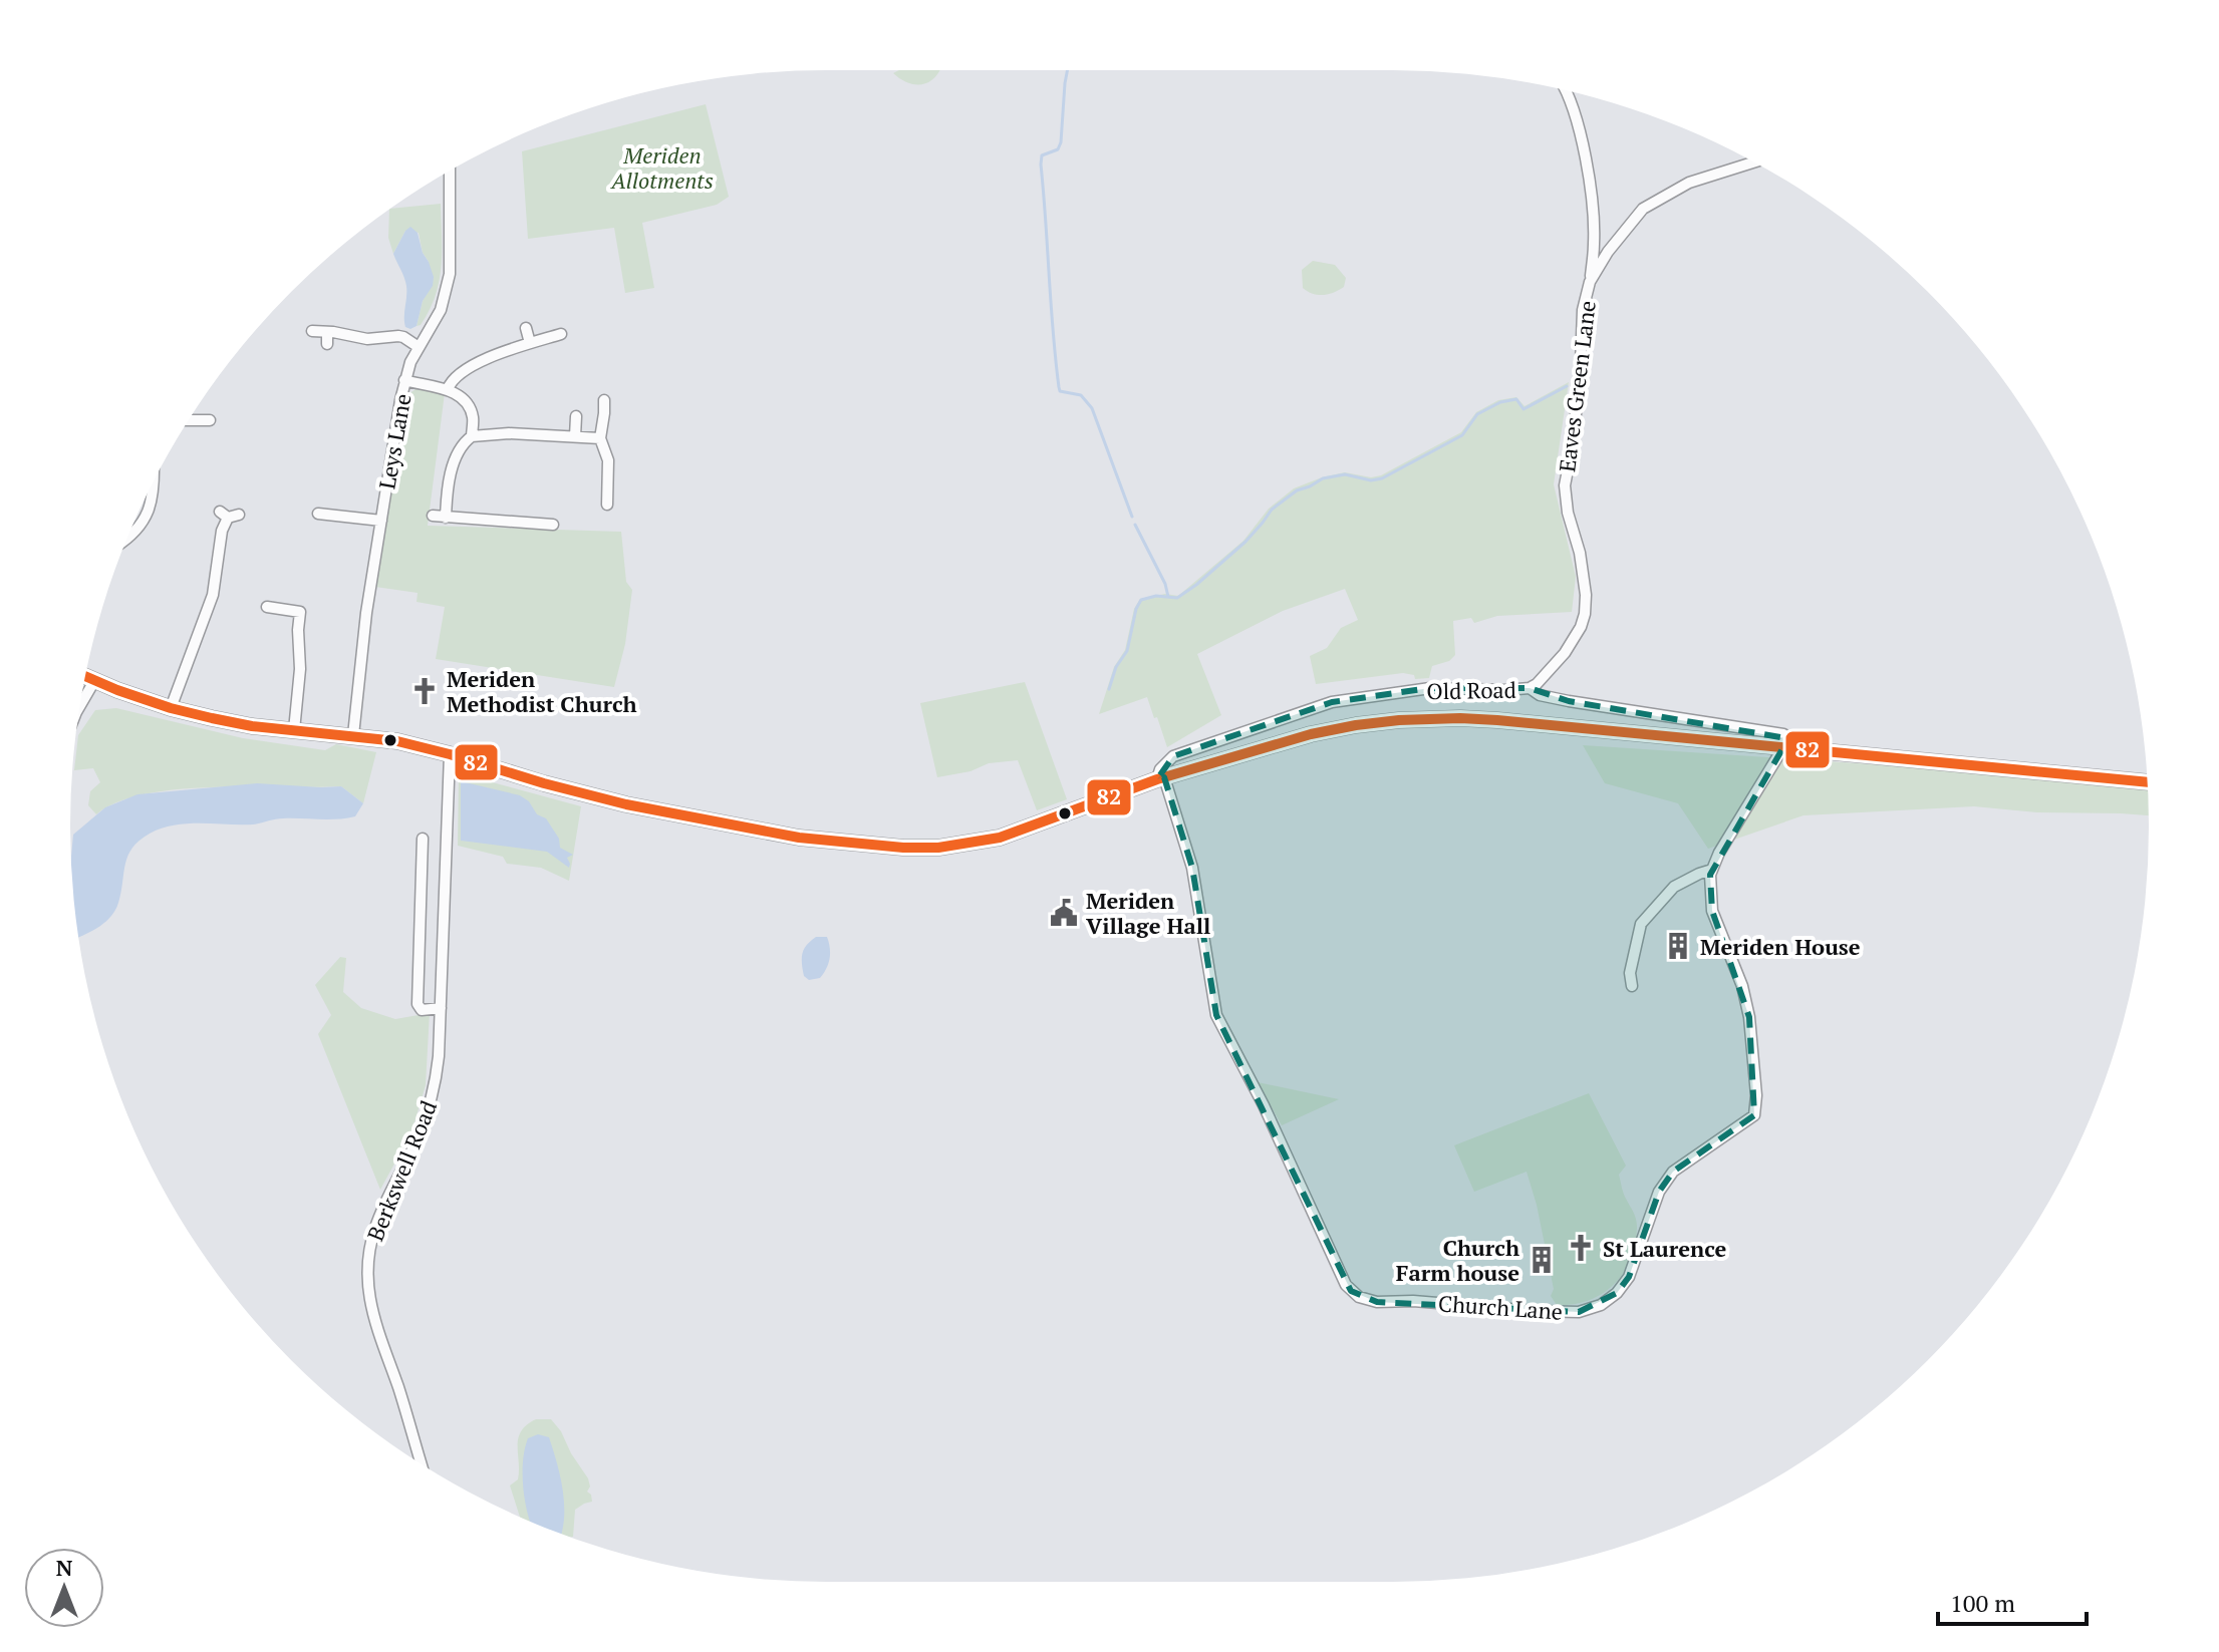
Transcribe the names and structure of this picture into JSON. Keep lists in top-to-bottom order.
{
  "streets": {
    "street": [
      "Eaves Green Lane",
      "Leys Lane",
      "Old Road",
      "Berkswell Road",
      "Church Lane"
    ]
  },
  "crossings": [
    ["Eaves Green Lane", "Old Road"],
    ["Old Road", "Church Lane"]
  ],
  "parks": ["Meriden Allotments"],
  "places": {
    "church": ["Meriden Methodist Church", "St Laurence"],
    "public building": ["Meriden Village Hall"],
    "building": ["Meriden House", "Church Farm house"]
  },
  "lines": ["transit line 82"],
  "scale_bar": "100 m",
  "north": "top"
}
